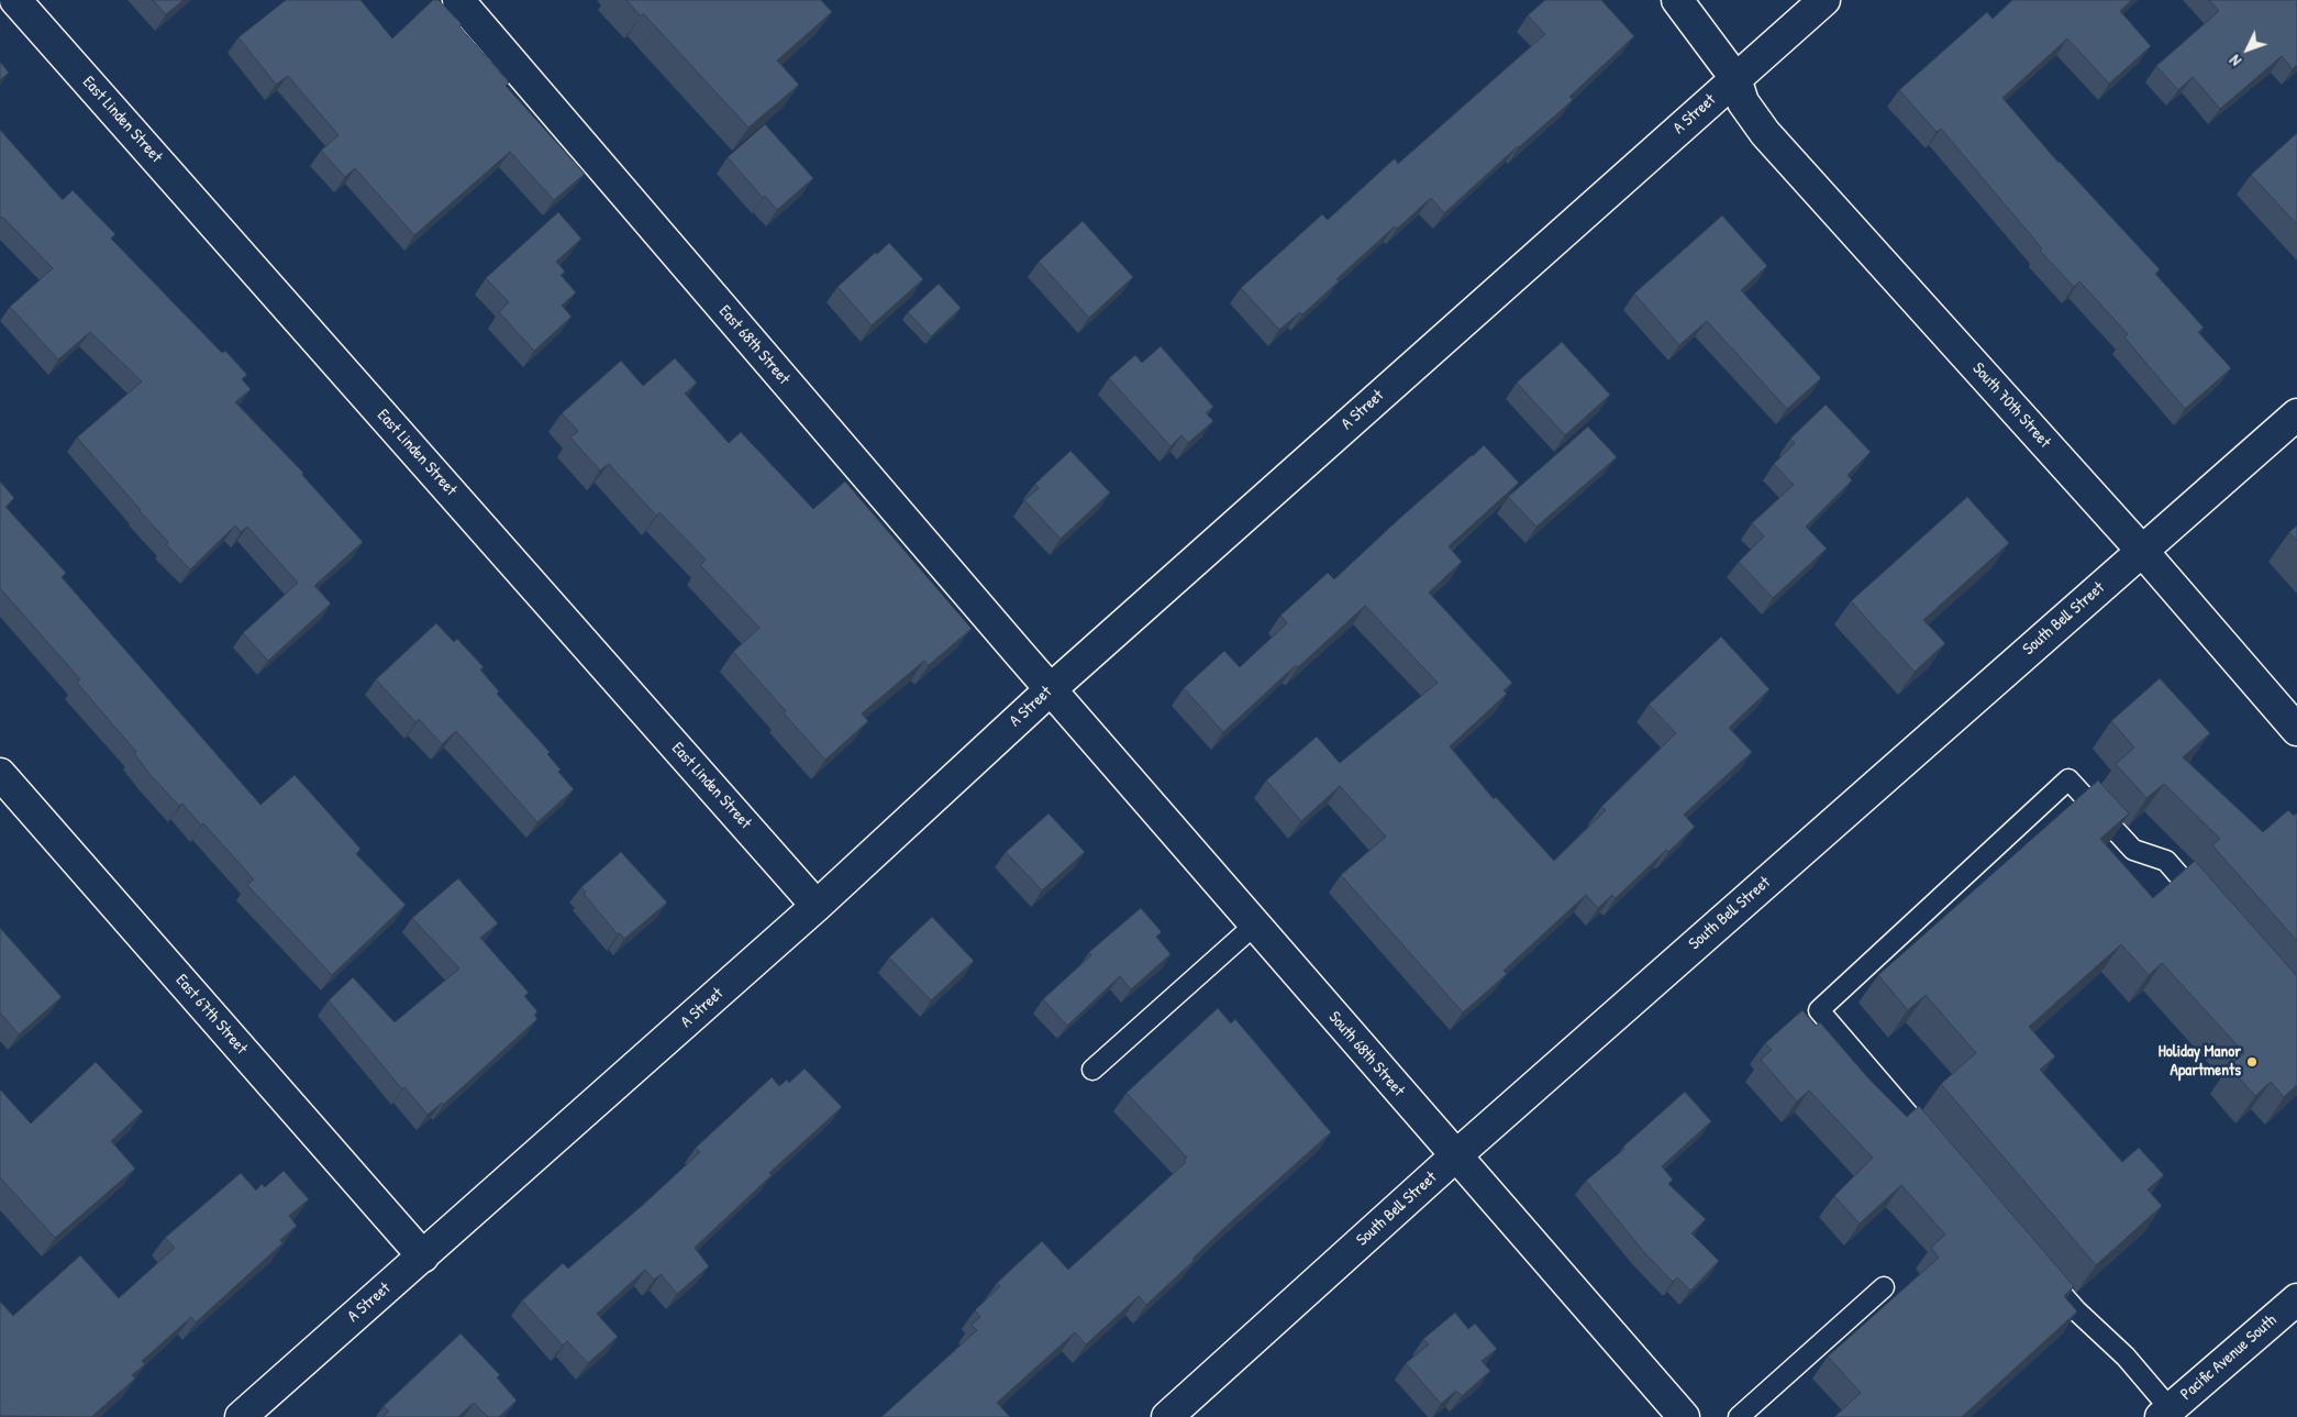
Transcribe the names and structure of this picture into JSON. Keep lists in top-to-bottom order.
{
  "streets": {
    "street": [
      "A Street",
      "East Linden Street",
      "East 68th Street",
      "South 70th Street",
      "South Bell Street",
      "East 67th Street",
      "South 68th Street",
      "Pacific Avenue South"
    ]
  },
  "crossings": [
    ["A Street", "East Linden Street"],
    ["A Street", "East 68th Street"],
    ["A Street", "South 70th Street"],
    ["A Street", "East 67th Street"],
    ["A Street", "South 68th Street"],
    ["East 68th Street", "South 68th Street"],
    ["South 70th Street", "South Bell Street"],
    ["South Bell Street", "South 68th Street"]
  ],
  "places": ["Holiday Manor Apartments"],
  "north": "bottom left"
}
